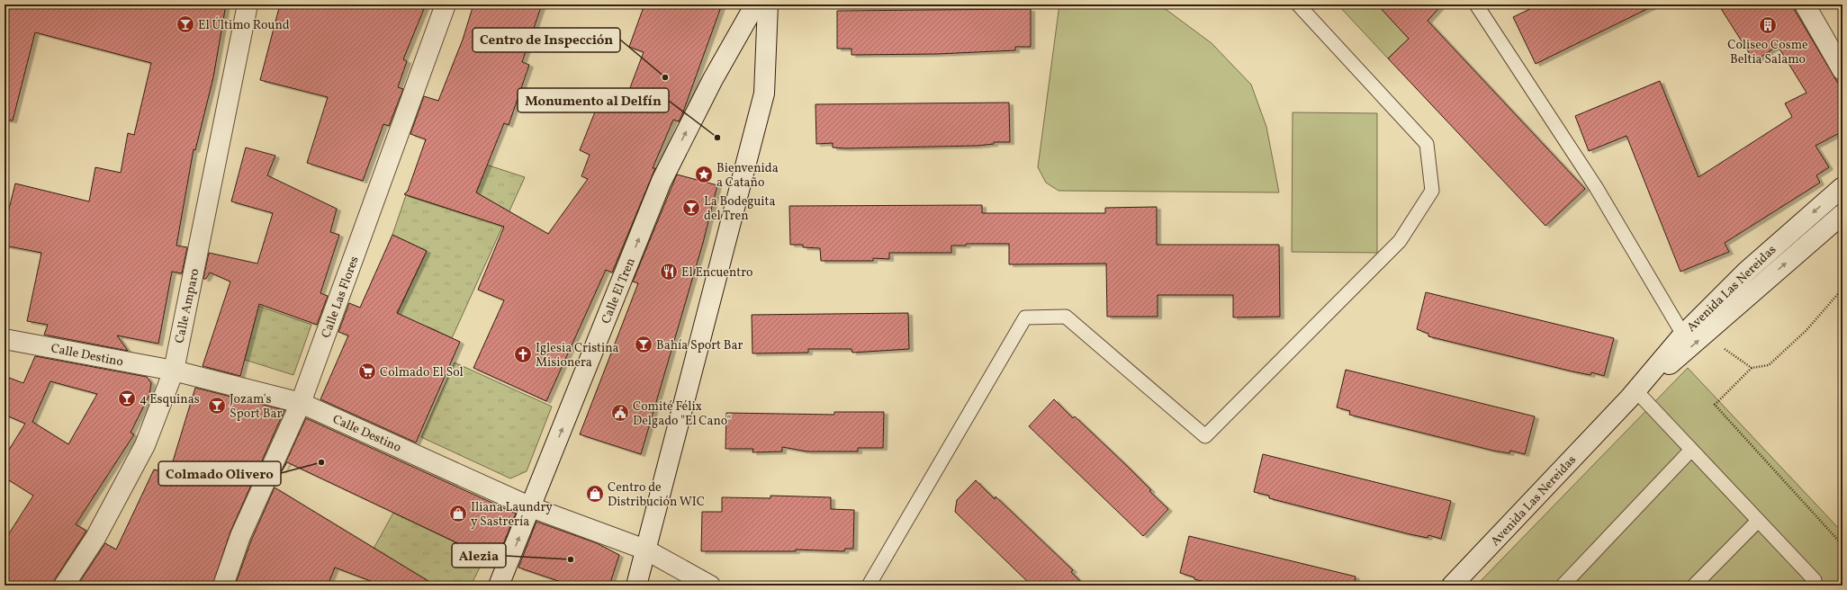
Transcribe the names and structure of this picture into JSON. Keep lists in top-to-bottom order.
{
  "streets": {
    "street": [
      "Avenida Las Nereidas",
      "Calle El Tren",
      "Calle Las Flores",
      "Calle Amparo",
      "Calle Destino"
    ]
  },
  "crossings": [
    ["Calle El Tren", "Calle Destino"],
    ["Calle Las Flores", "Calle Destino"],
    ["Calle Amparo", "Calle Destino"]
  ],
  "places": {
    "bar": [
      "El Último Round",
      "La Bodeguita del Tren",
      "Bahía Sport Bar",
      "4 Esquinas",
      "Jozam's Sport Bar"
    ],
    "building": ["Coliseo Cosme Beltia Salamo"],
    "other": [
      "Centro de Inspección",
      "Monumento al Delfín",
      "Colmado Olivero",
      "Alezia"
    ],
    "place": ["Bienvenida a Cataño"],
    "restaurant": ["El Encuentro"],
    "church": ["Iglesia Cristina Misionera"],
    "supermarket": ["Colmado El Sol"],
    "public building": ["Comité Félix Delgado \"El Cano\""],
    "shop": ["Centro de Distribución WIC", "Iliana Laundry y Sastrería"]
  }
}
